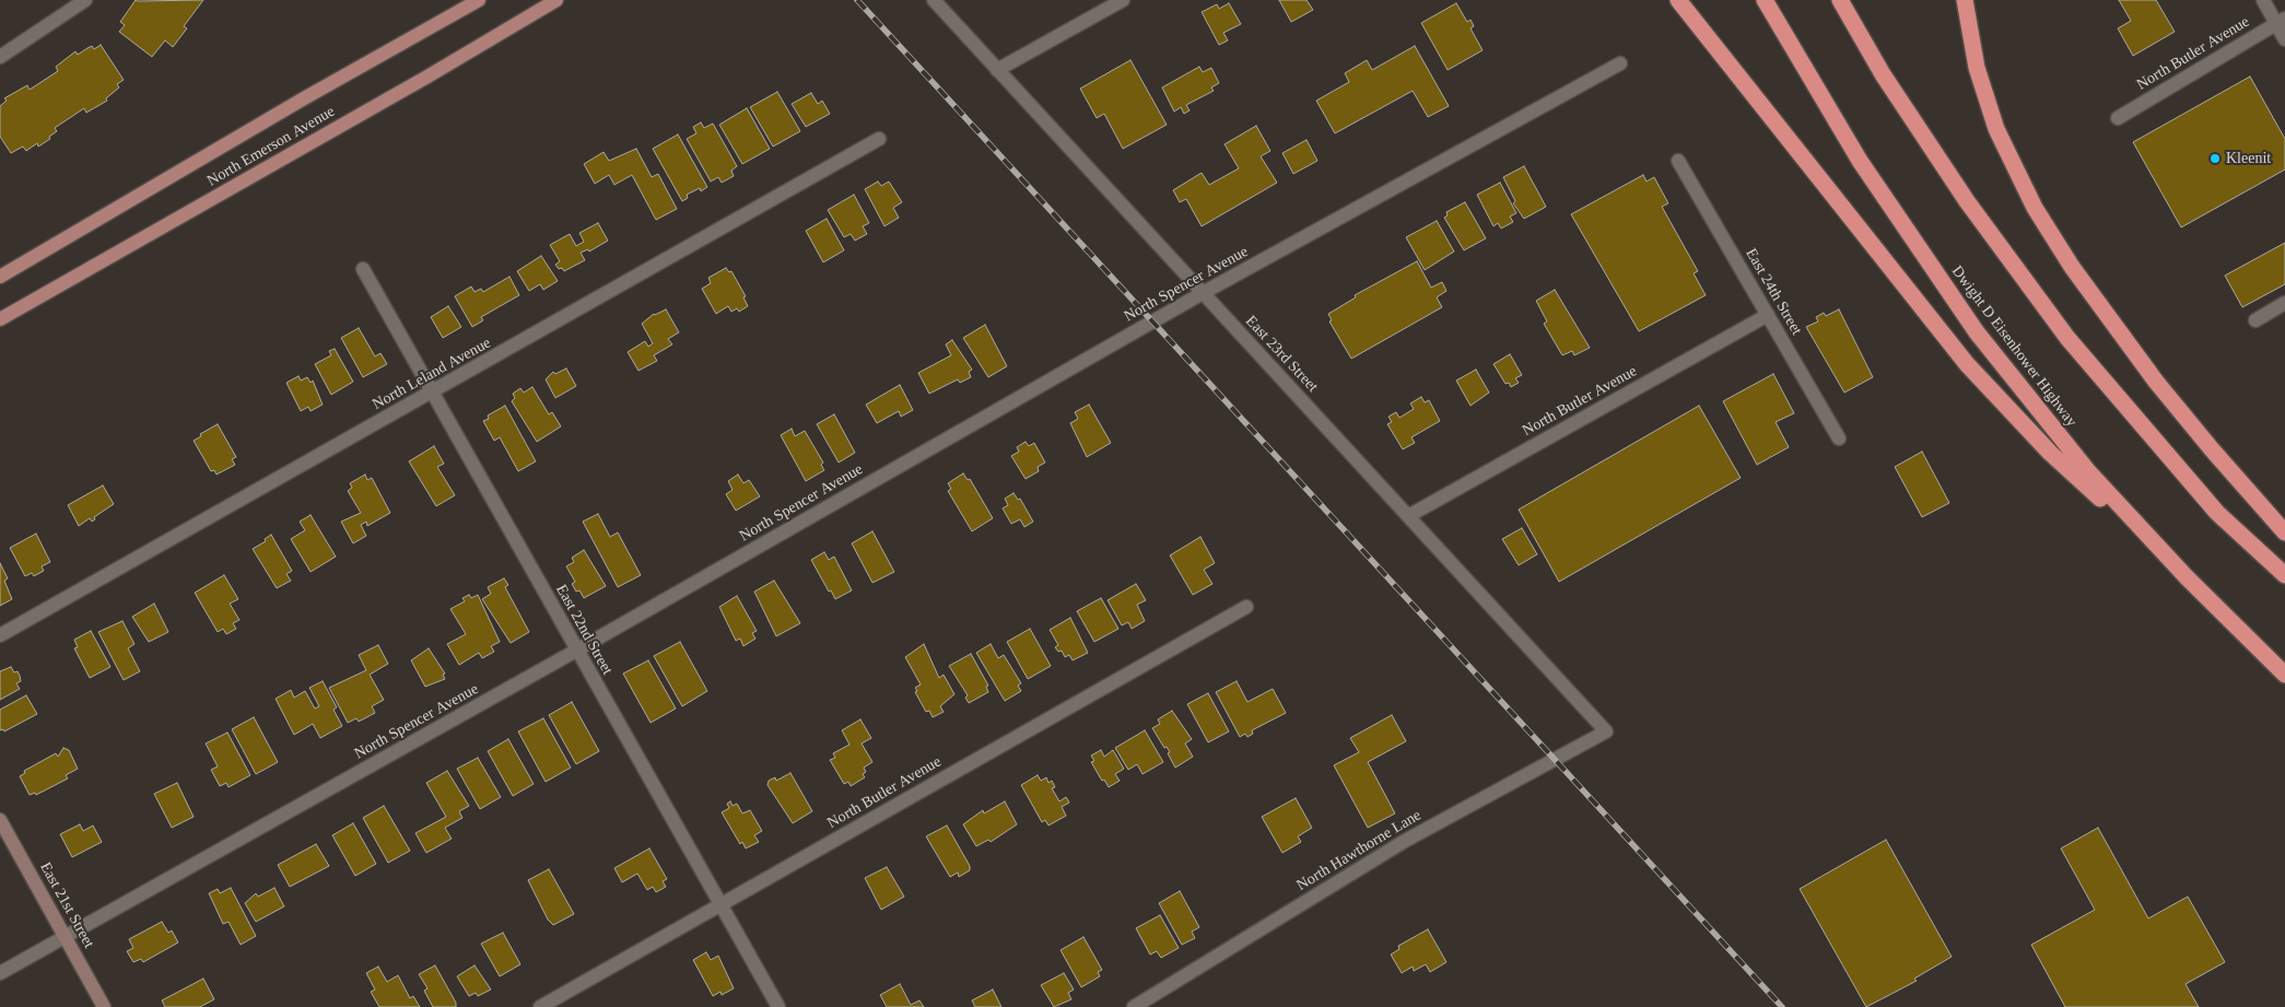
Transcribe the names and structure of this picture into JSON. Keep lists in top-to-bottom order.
{
  "streets": {
    "highway": ["Dwight D Eisenhower Highway"],
    "main road": ["North Emerson Avenue", "East 21st Street"],
    "street": [
      "North Butler Avenue",
      "North Spencer Avenue",
      "East 24th Street",
      "East 23rd Street",
      "North Leland Avenue",
      "East 22nd Street",
      "North Hawthorne Lane"
    ]
  },
  "crossings": [
    ["North Butler Avenue", "East 24th Street"],
    ["North Butler Avenue", "East 23rd Street"],
    ["North Butler Avenue", "East 22nd Street"],
    ["North Spencer Avenue", "East 23rd Street"],
    ["North Spencer Avenue", "East 22nd Street"],
    ["North Spencer Avenue", "East 21st Street"],
    ["East 23rd Street", "North Hawthorne Lane"],
    ["North Leland Avenue", "East 22nd Street"]
  ],
  "places": ["Kleenit"]
}
